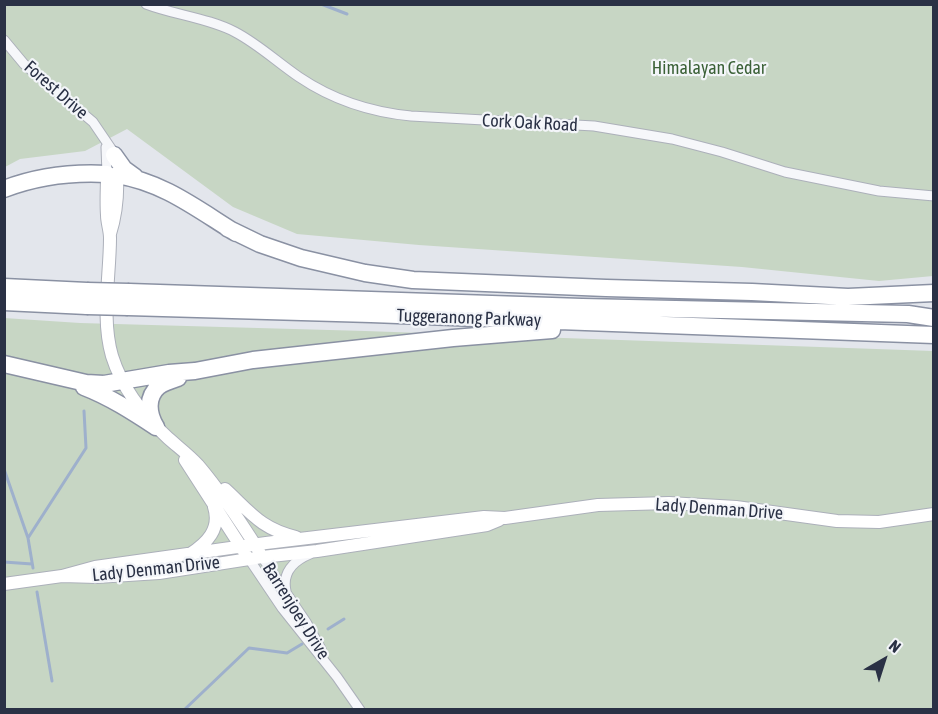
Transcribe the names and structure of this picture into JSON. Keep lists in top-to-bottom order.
{
  "streets": {
    "highway": ["Tuggeranong Parkway"],
    "street": [
      "Forest Drive",
      "Cork Oak Road",
      "Lady Denman Drive",
      "Barrenjoey Drive"
    ]
  },
  "crossings": [
    ["Forest Drive", "Lady Denman Drive"],
    ["Lady Denman Drive", "Barrenjoey Drive"]
  ],
  "parks": ["Himalayan Cedar"],
  "north": "top right"
}
